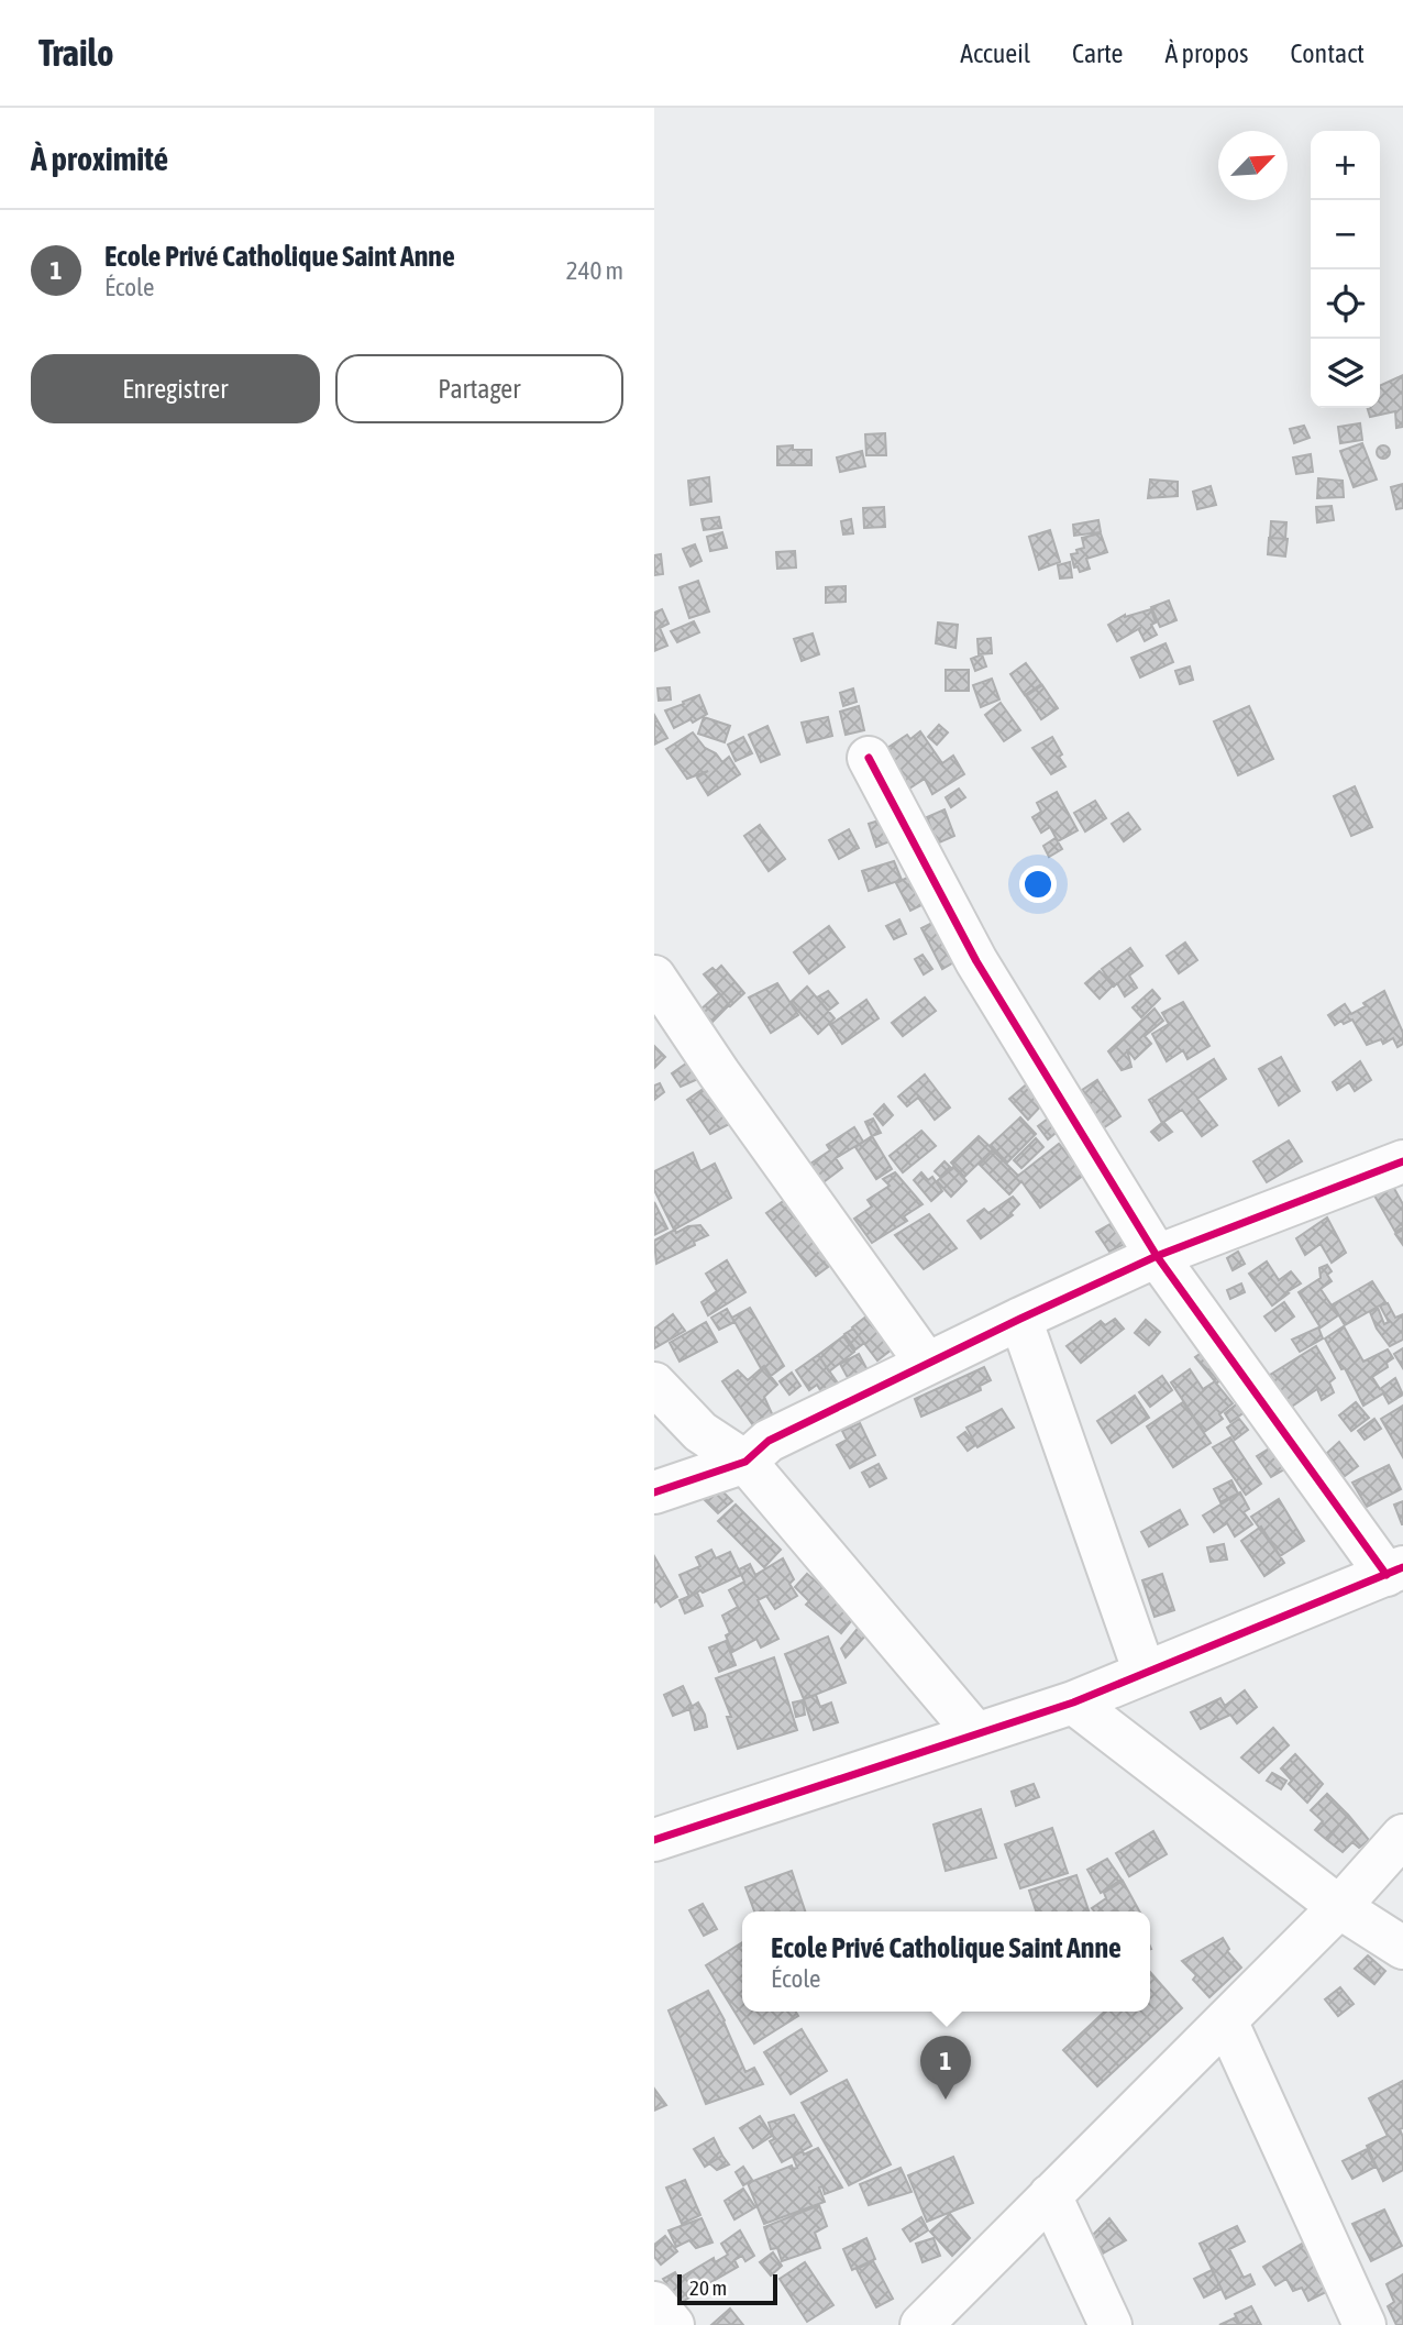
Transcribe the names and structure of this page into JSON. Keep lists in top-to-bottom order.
{
  "scale_bar": "20 m",
  "north": "top right",
  "page": {
    "header": "Trailo",
    "nav": [
      "Accueil",
      "Carte",
      "À propos",
      "Contact"
    ],
    "heading": "À proximité",
    "map_buttons": ["+", "−"],
    "list": [
      {
        "mark": "1",
        "name": "Ecole Privé Catholique Saint Anne",
        "note": "École",
        "value": "240 m"
      }
    ],
    "buttons": ["Enregistrer", "Partager"],
    "popup": ["Ecole Privé Catholique Saint Anne", "École"],
    "pins": "1",
    "scale": "20 m"
  }
}
